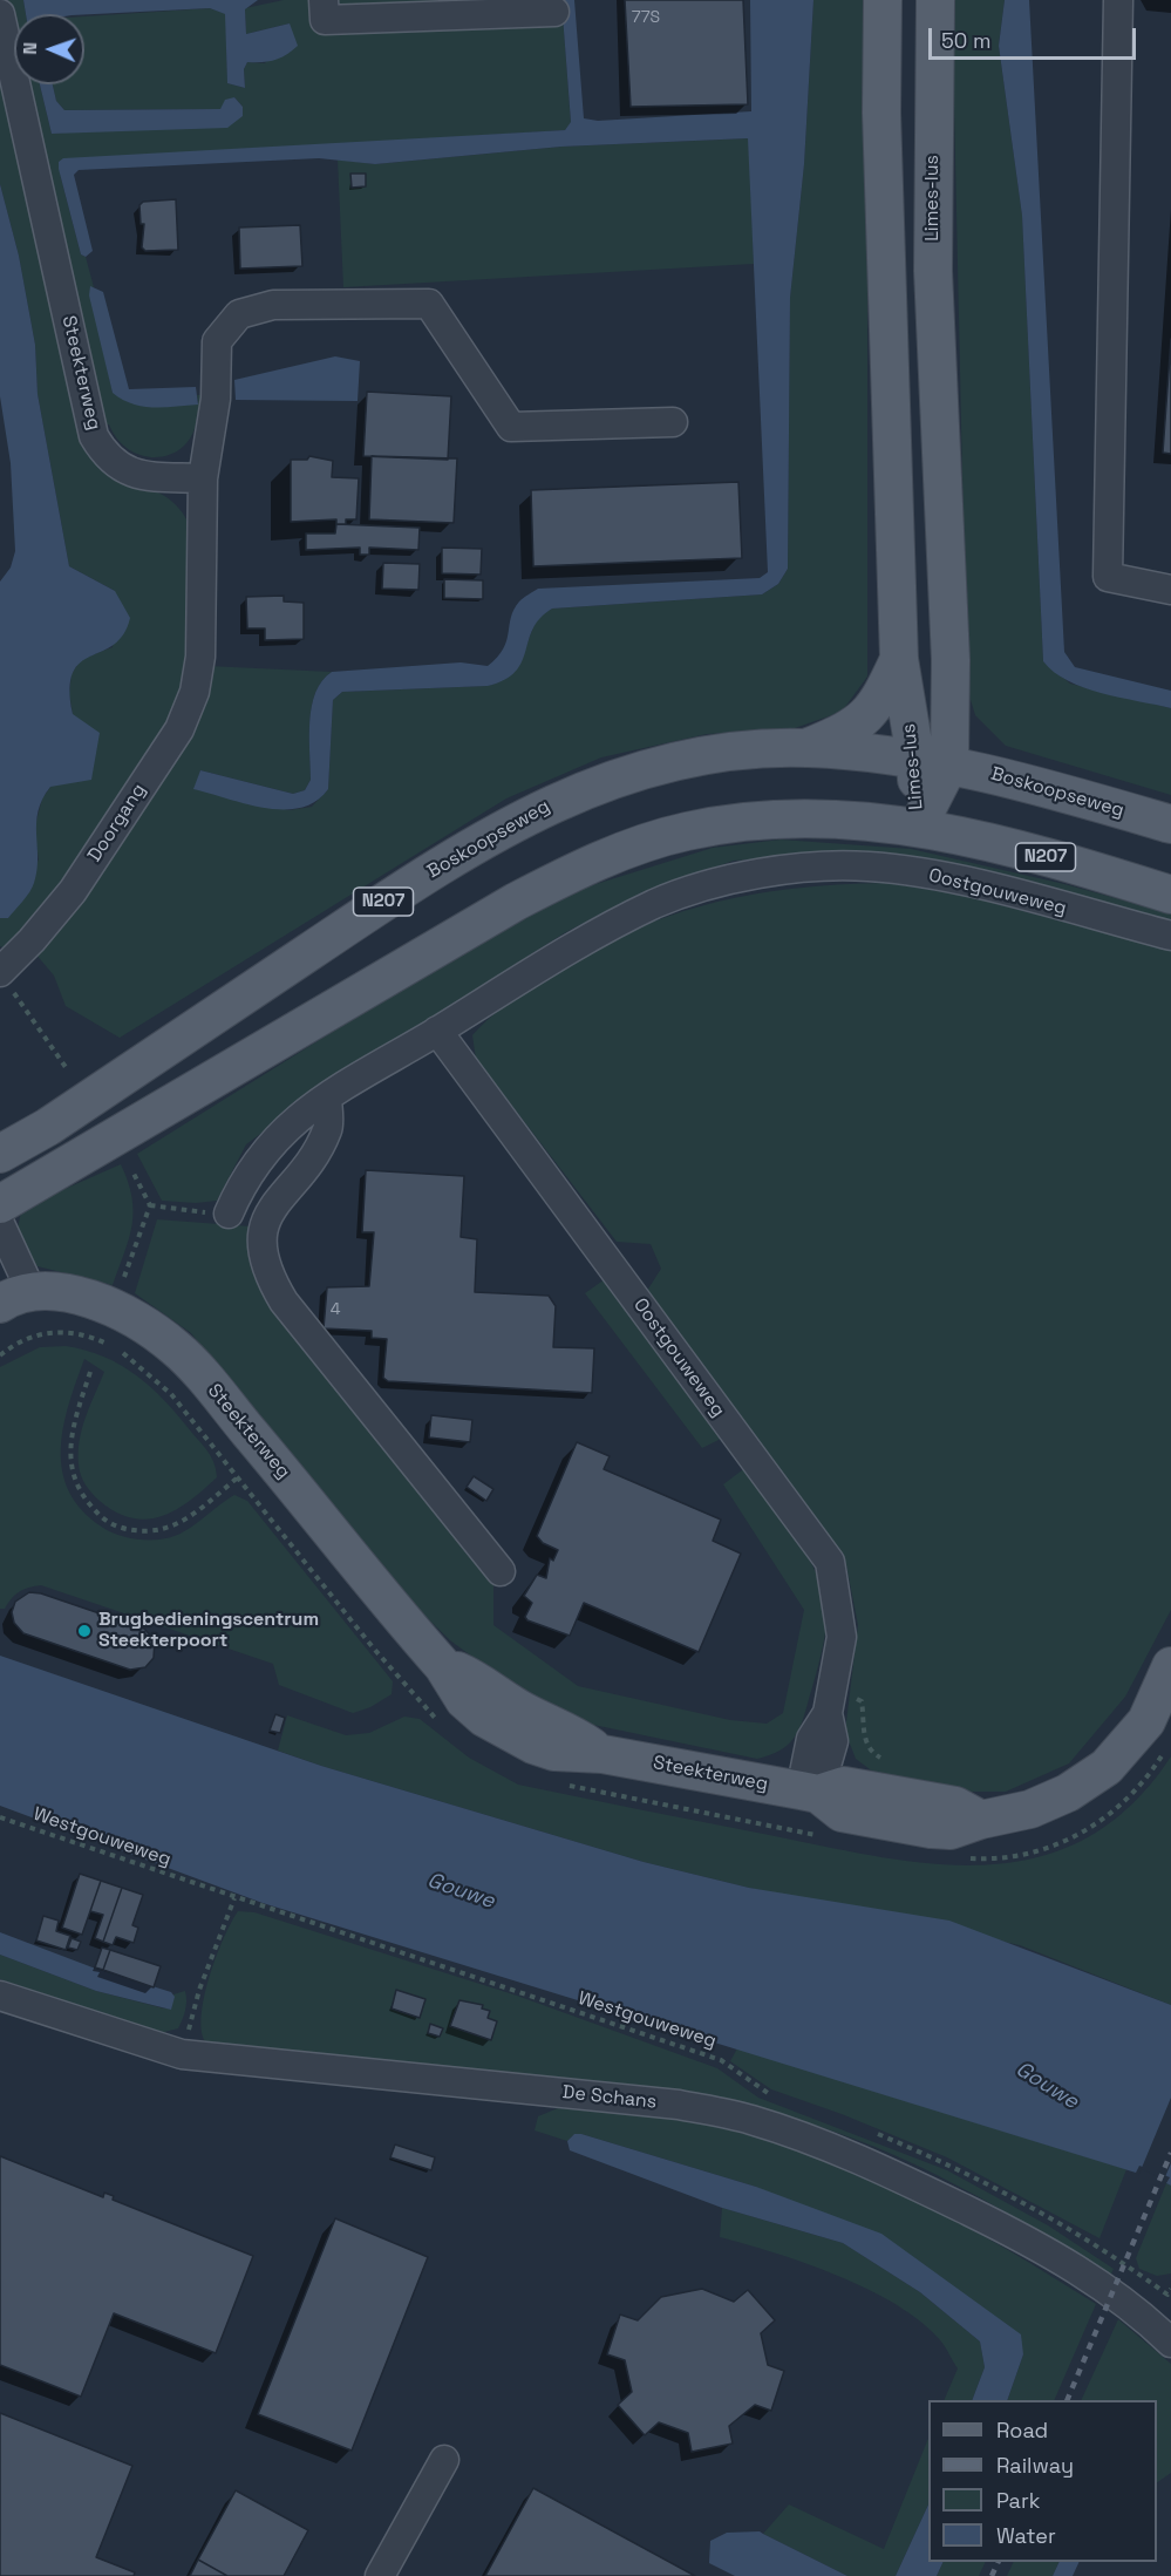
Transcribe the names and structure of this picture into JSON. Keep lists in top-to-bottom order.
{
  "streets": {
    "main road": [
      "Limes-lus",
      "Steekterweg",
      "Boskoopseweg",
      "N207"
    ],
    "street": ["Doorgang", "Oostgouweweg", "De Schans"],
    "path": ["Westgouweweg"]
  },
  "crossings": [
    ["Limes-lus", "Boskoopseweg"],
    ["Limes-lus", "N207"],
    ["Steekterweg", "Doorgang"],
    ["Steekterweg", "Oostgouweweg"]
  ],
  "water": ["Gouwe"],
  "places": ["Brugbedieningscentrum Steekterpoort"],
  "house_numbers": ["77S", "4"],
  "legend": [
    "Road",
    "Railway",
    "Park",
    "Water"
  ],
  "scale_bar": "50 m",
  "north": "left"
}
